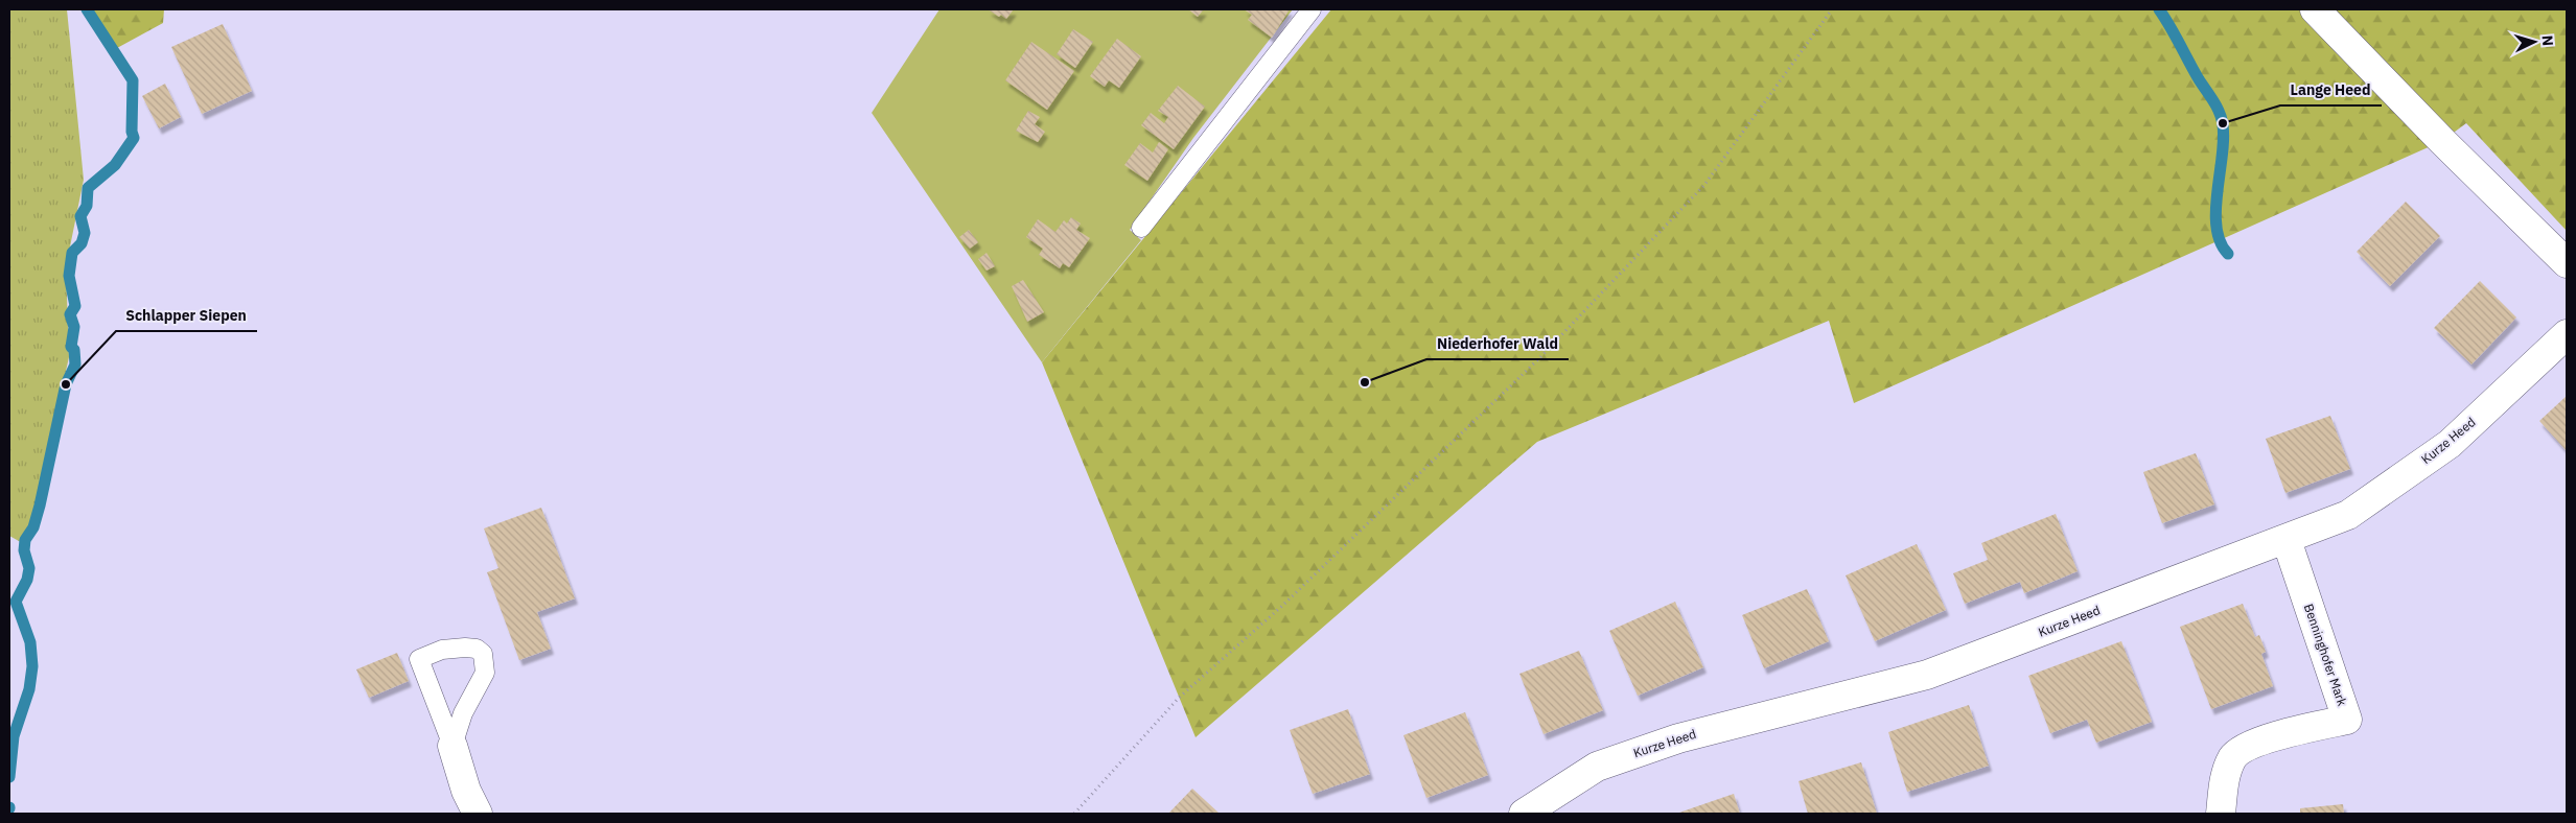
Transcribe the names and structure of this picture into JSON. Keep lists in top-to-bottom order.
{
  "streets": {
    "street": ["Kurze Heed", "Benninghofer Mark"]
  },
  "crossings": [
    ["Kurze Heed", "Benninghofer Mark"]
  ],
  "places": ["Lange Heed", "Niederhofer Wald", "Schlapper Siepen"],
  "north": "right"
}
